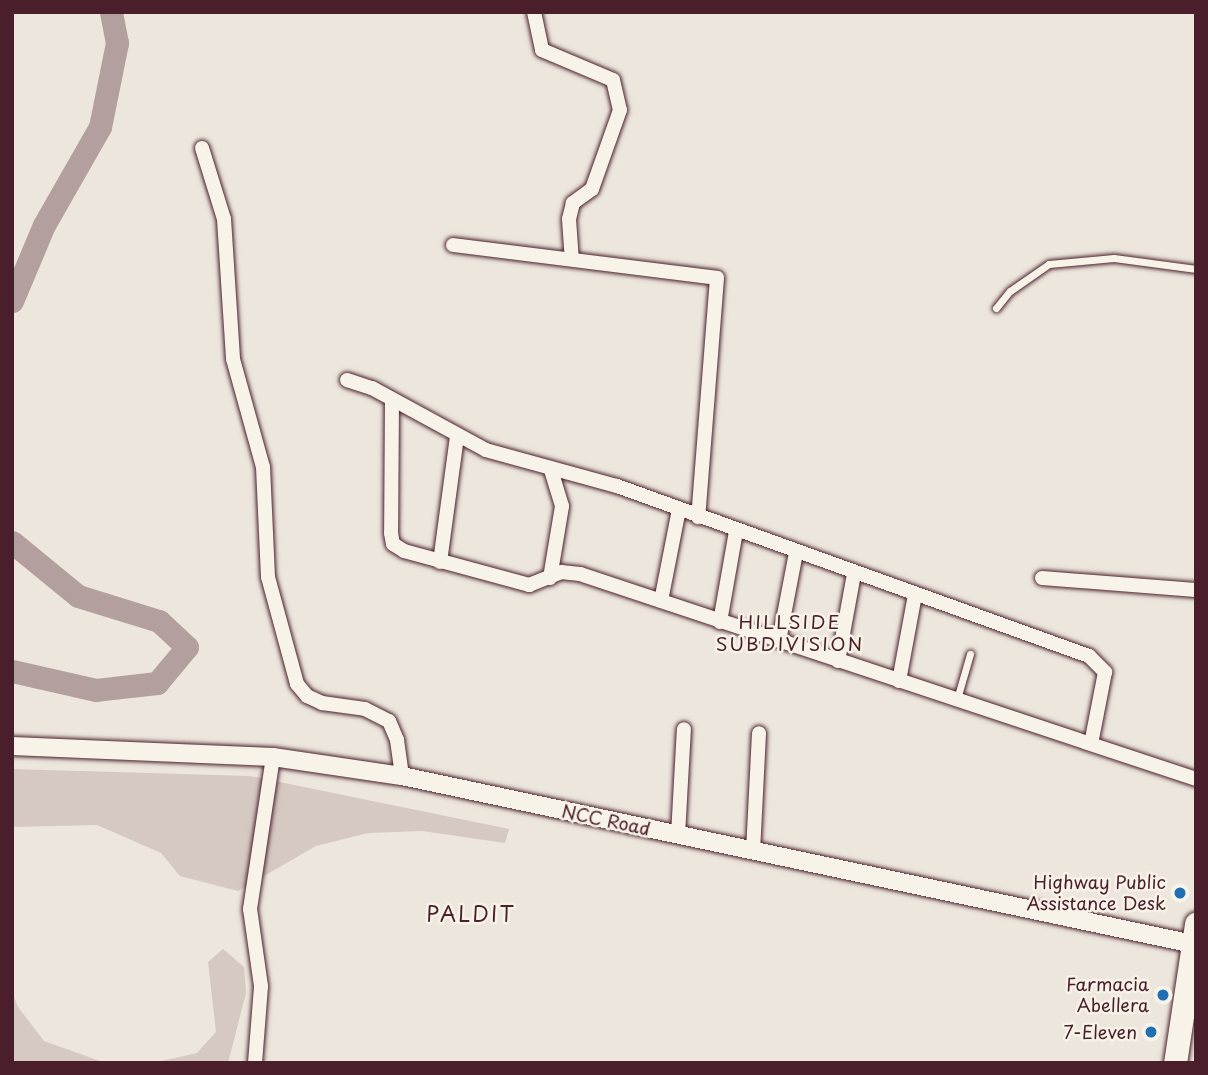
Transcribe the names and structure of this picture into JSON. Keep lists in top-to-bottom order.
{
  "streets": {
    "street": ["NCC Road"]
  },
  "districts": ["HILLSIDE SUBDIVISION", "PALDIT"],
  "places": ["Highway Public Assistance Desk", "Farmacia Abellera", "7-Eleven"]
}
